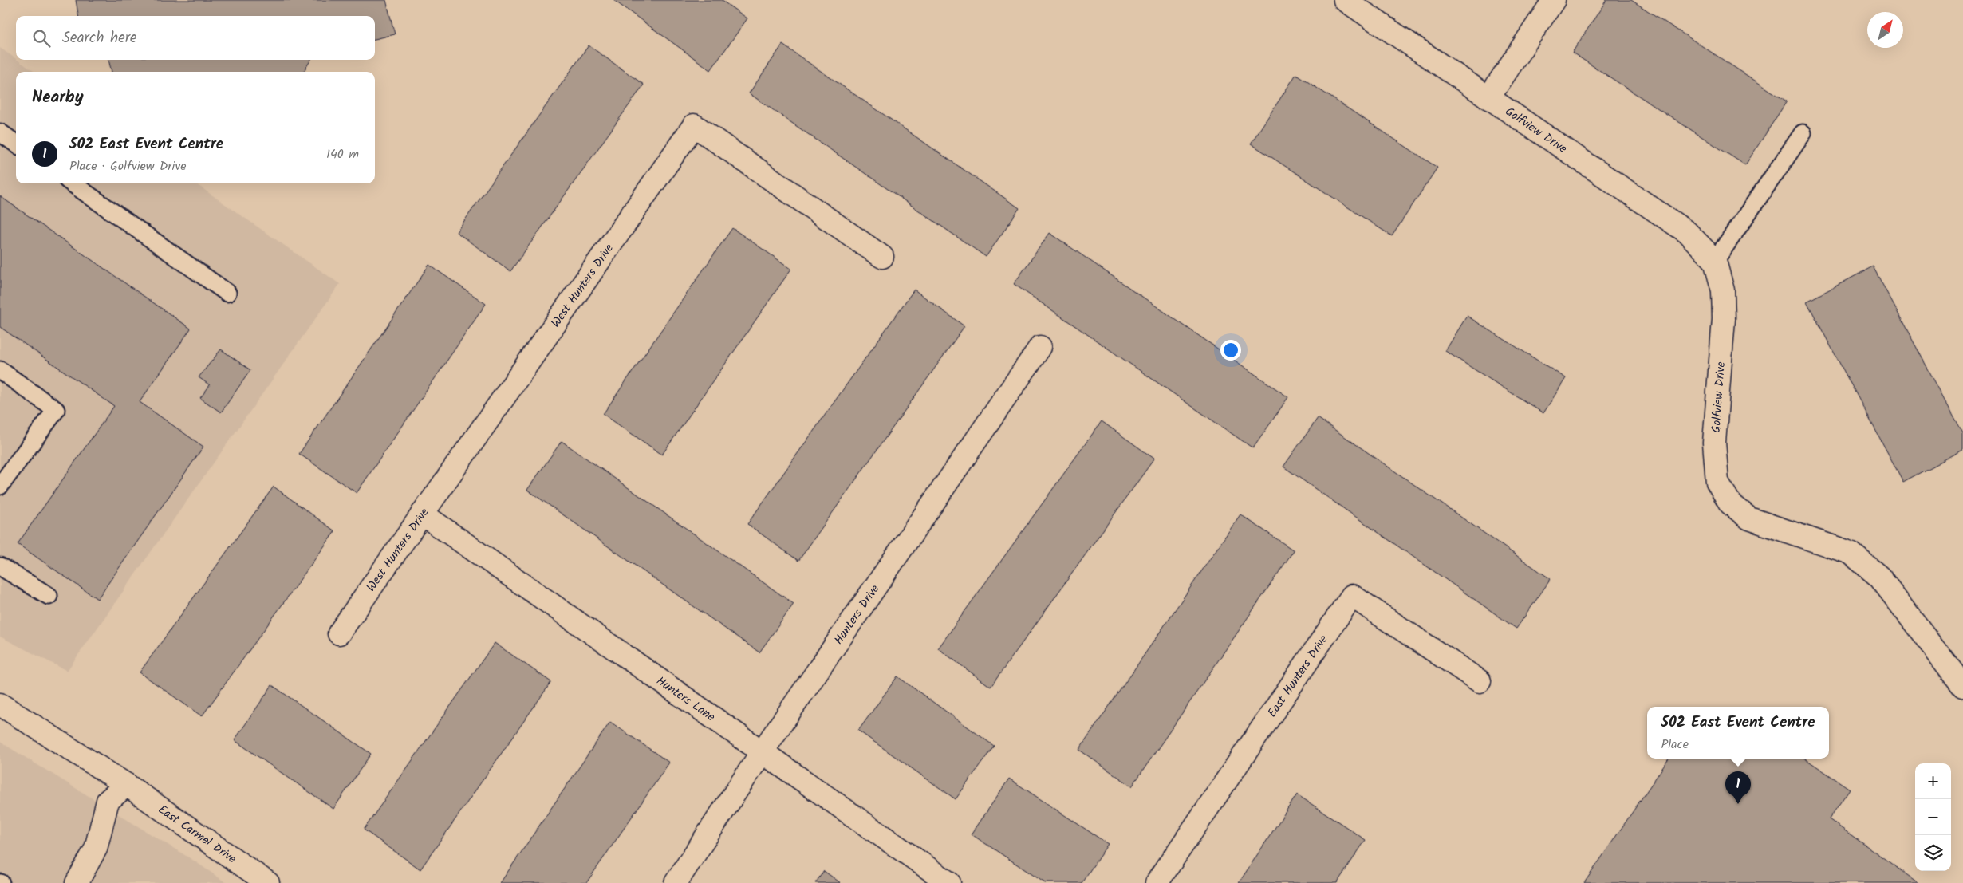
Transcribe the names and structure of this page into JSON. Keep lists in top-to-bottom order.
{
  "streets": {
    "street": [
      "Golfview Drive",
      "West Hunters Drive",
      "Hunters Drive",
      "East Hunters Drive",
      "Hunters Lane",
      "East Carmel Drive"
    ]
  },
  "crossings": [
    ["West Hunters Drive", "Hunters Lane"],
    ["Hunters Drive", "Hunters Lane"]
  ],
  "north": "top right",
  "page": {
    "search": "Search here",
    "heading": "Nearby",
    "list": [
      {
        "mark": "1",
        "name": "502 East Event Centre",
        "note": "Place · Golfview Drive",
        "value": "140 m"
      }
    ],
    "popup": ["502 East Event Centre", "Place"],
    "map_buttons": ["+", "−"],
    "pins": "1"
  }
}
